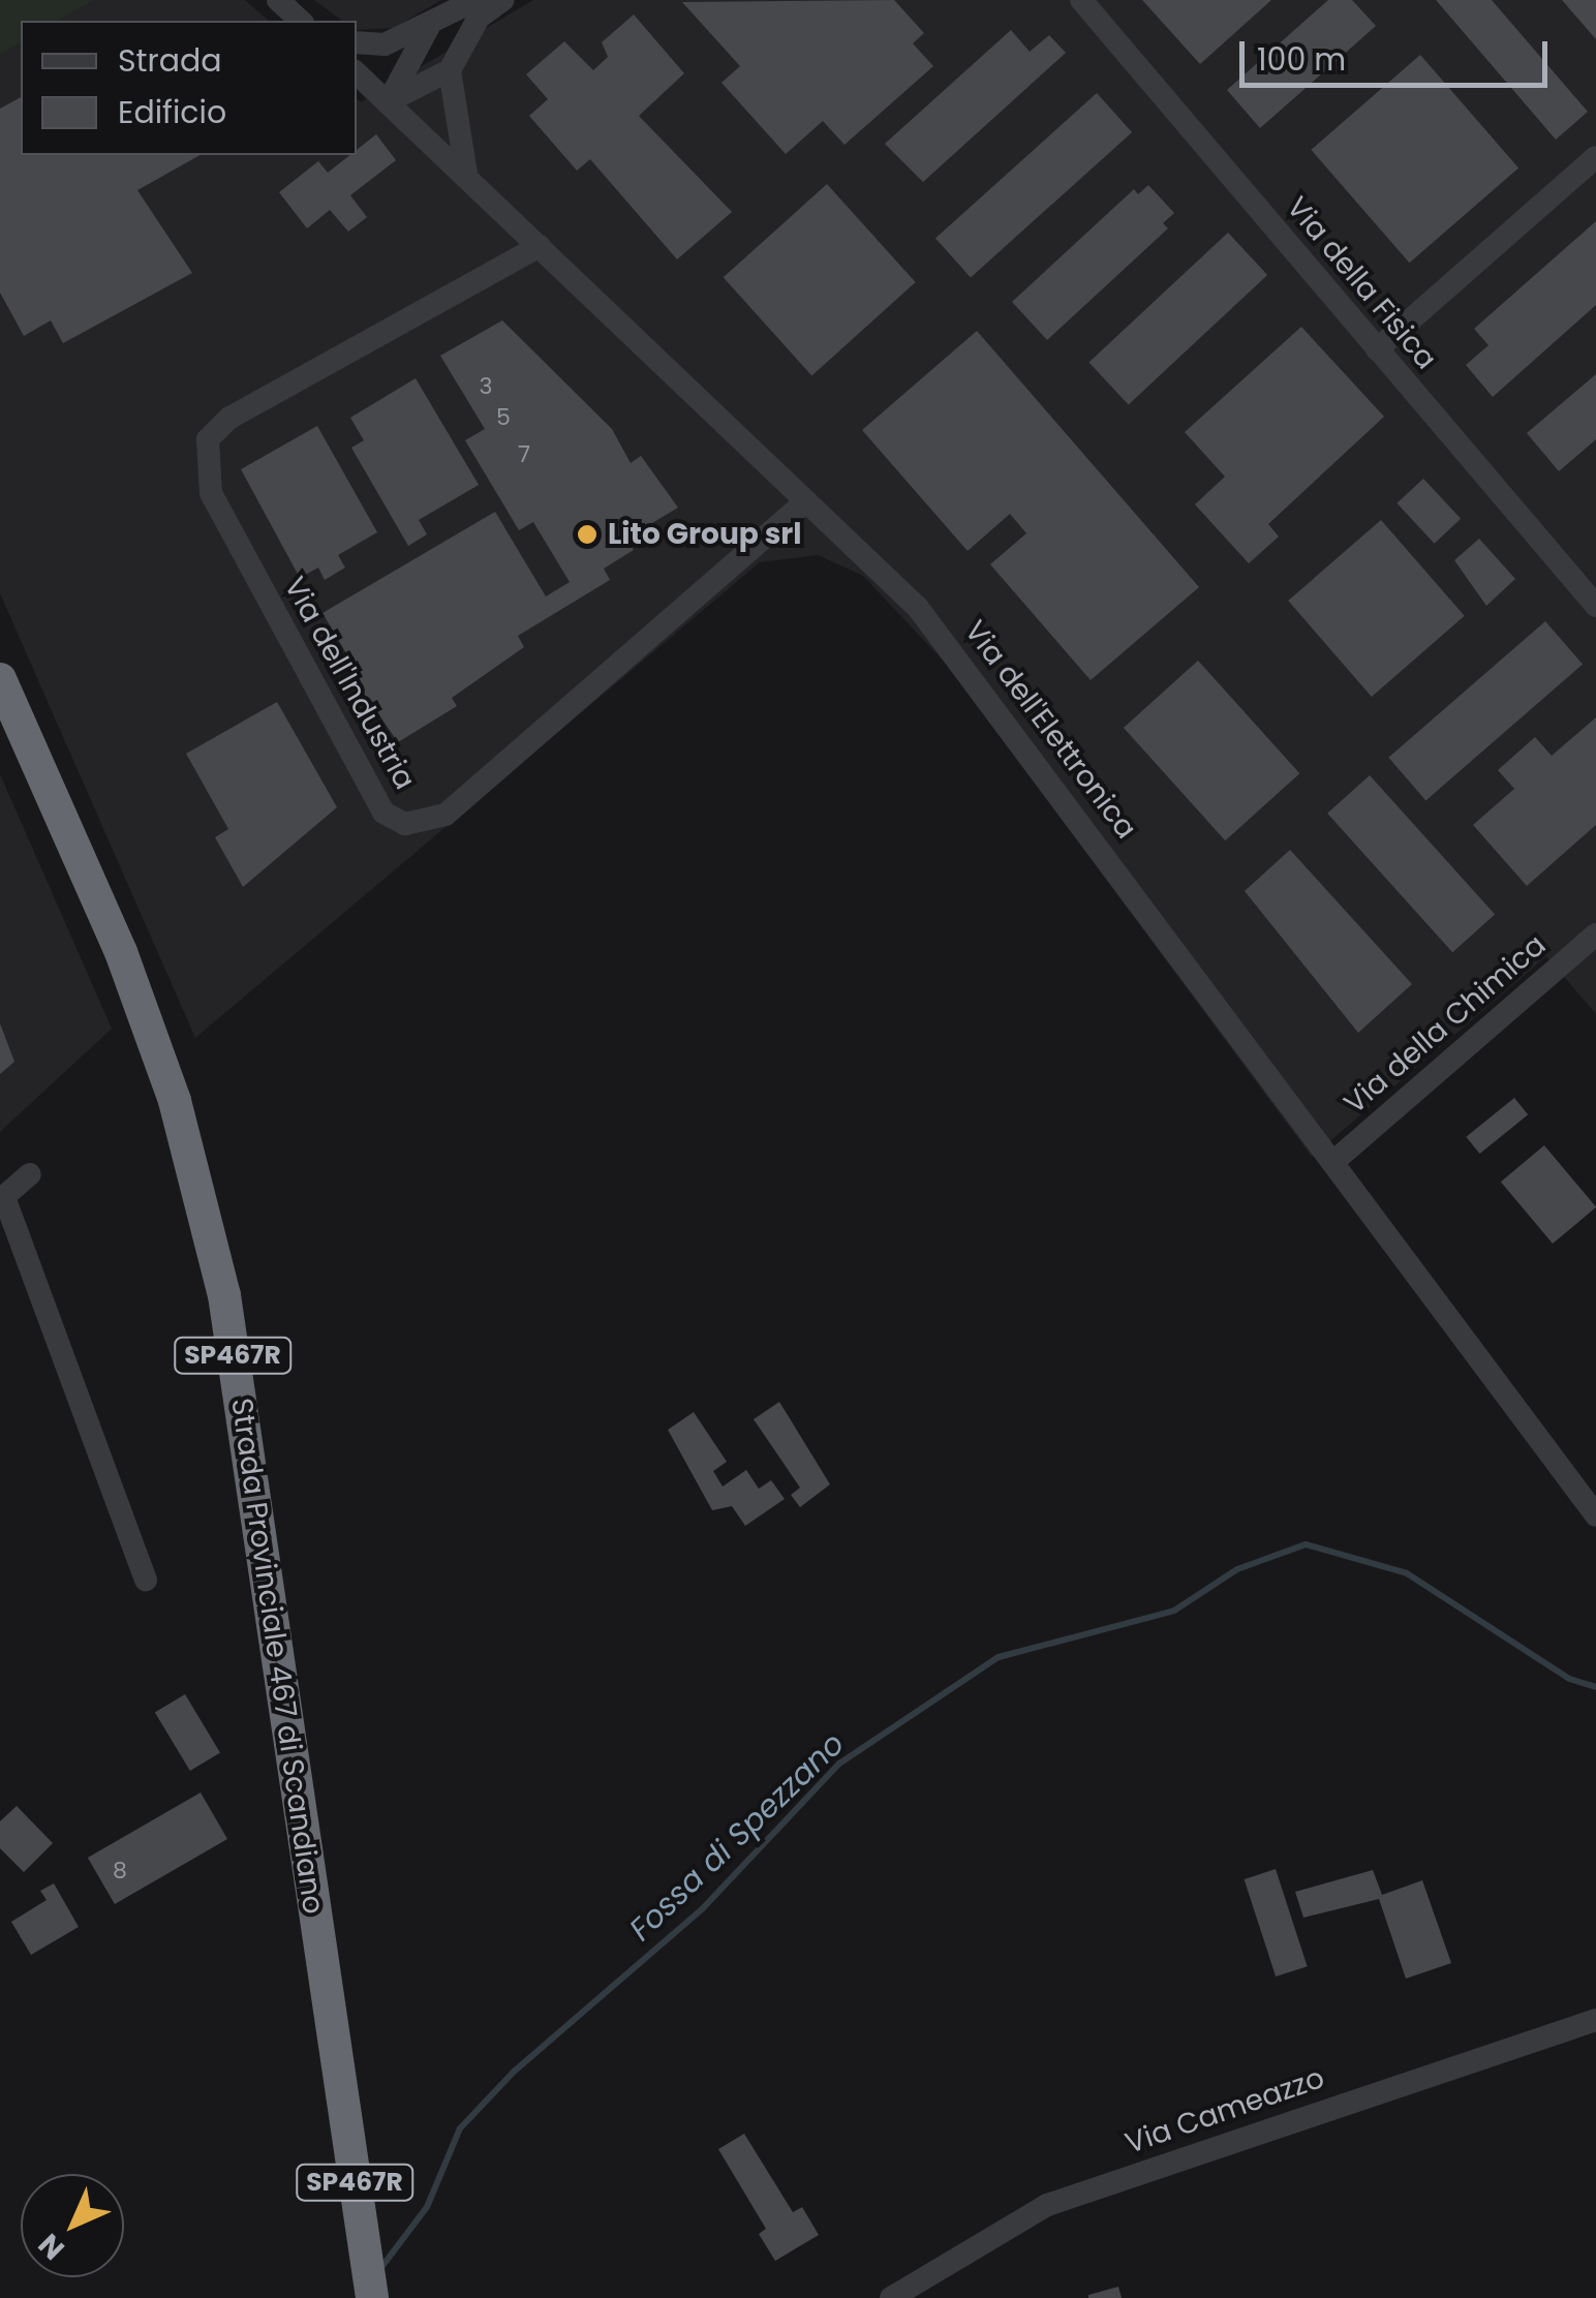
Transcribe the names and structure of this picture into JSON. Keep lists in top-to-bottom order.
{
  "streets": {
    "highway": ["SP467R", "Strada Provinciale 467 di Scandiano"],
    "street": [
      "Via della Fisica",
      "Via dell'Industria",
      "Via dell'Elettronica",
      "Via della Chimica",
      "Via Cameazzo"
    ]
  },
  "crossings": [
    ["Via dell'Industria", "Via dell'Elettronica"],
    ["Via dell'Elettronica", "Via della Chimica"]
  ],
  "water": ["Fossa di Spezzano"],
  "places": ["Lito Group srl"],
  "house_numbers": [
    "3",
    "5",
    "7",
    "8"
  ],
  "legend": ["Strada", "Edificio"],
  "scale_bar": "100 m",
  "north": "bottom left"
}
